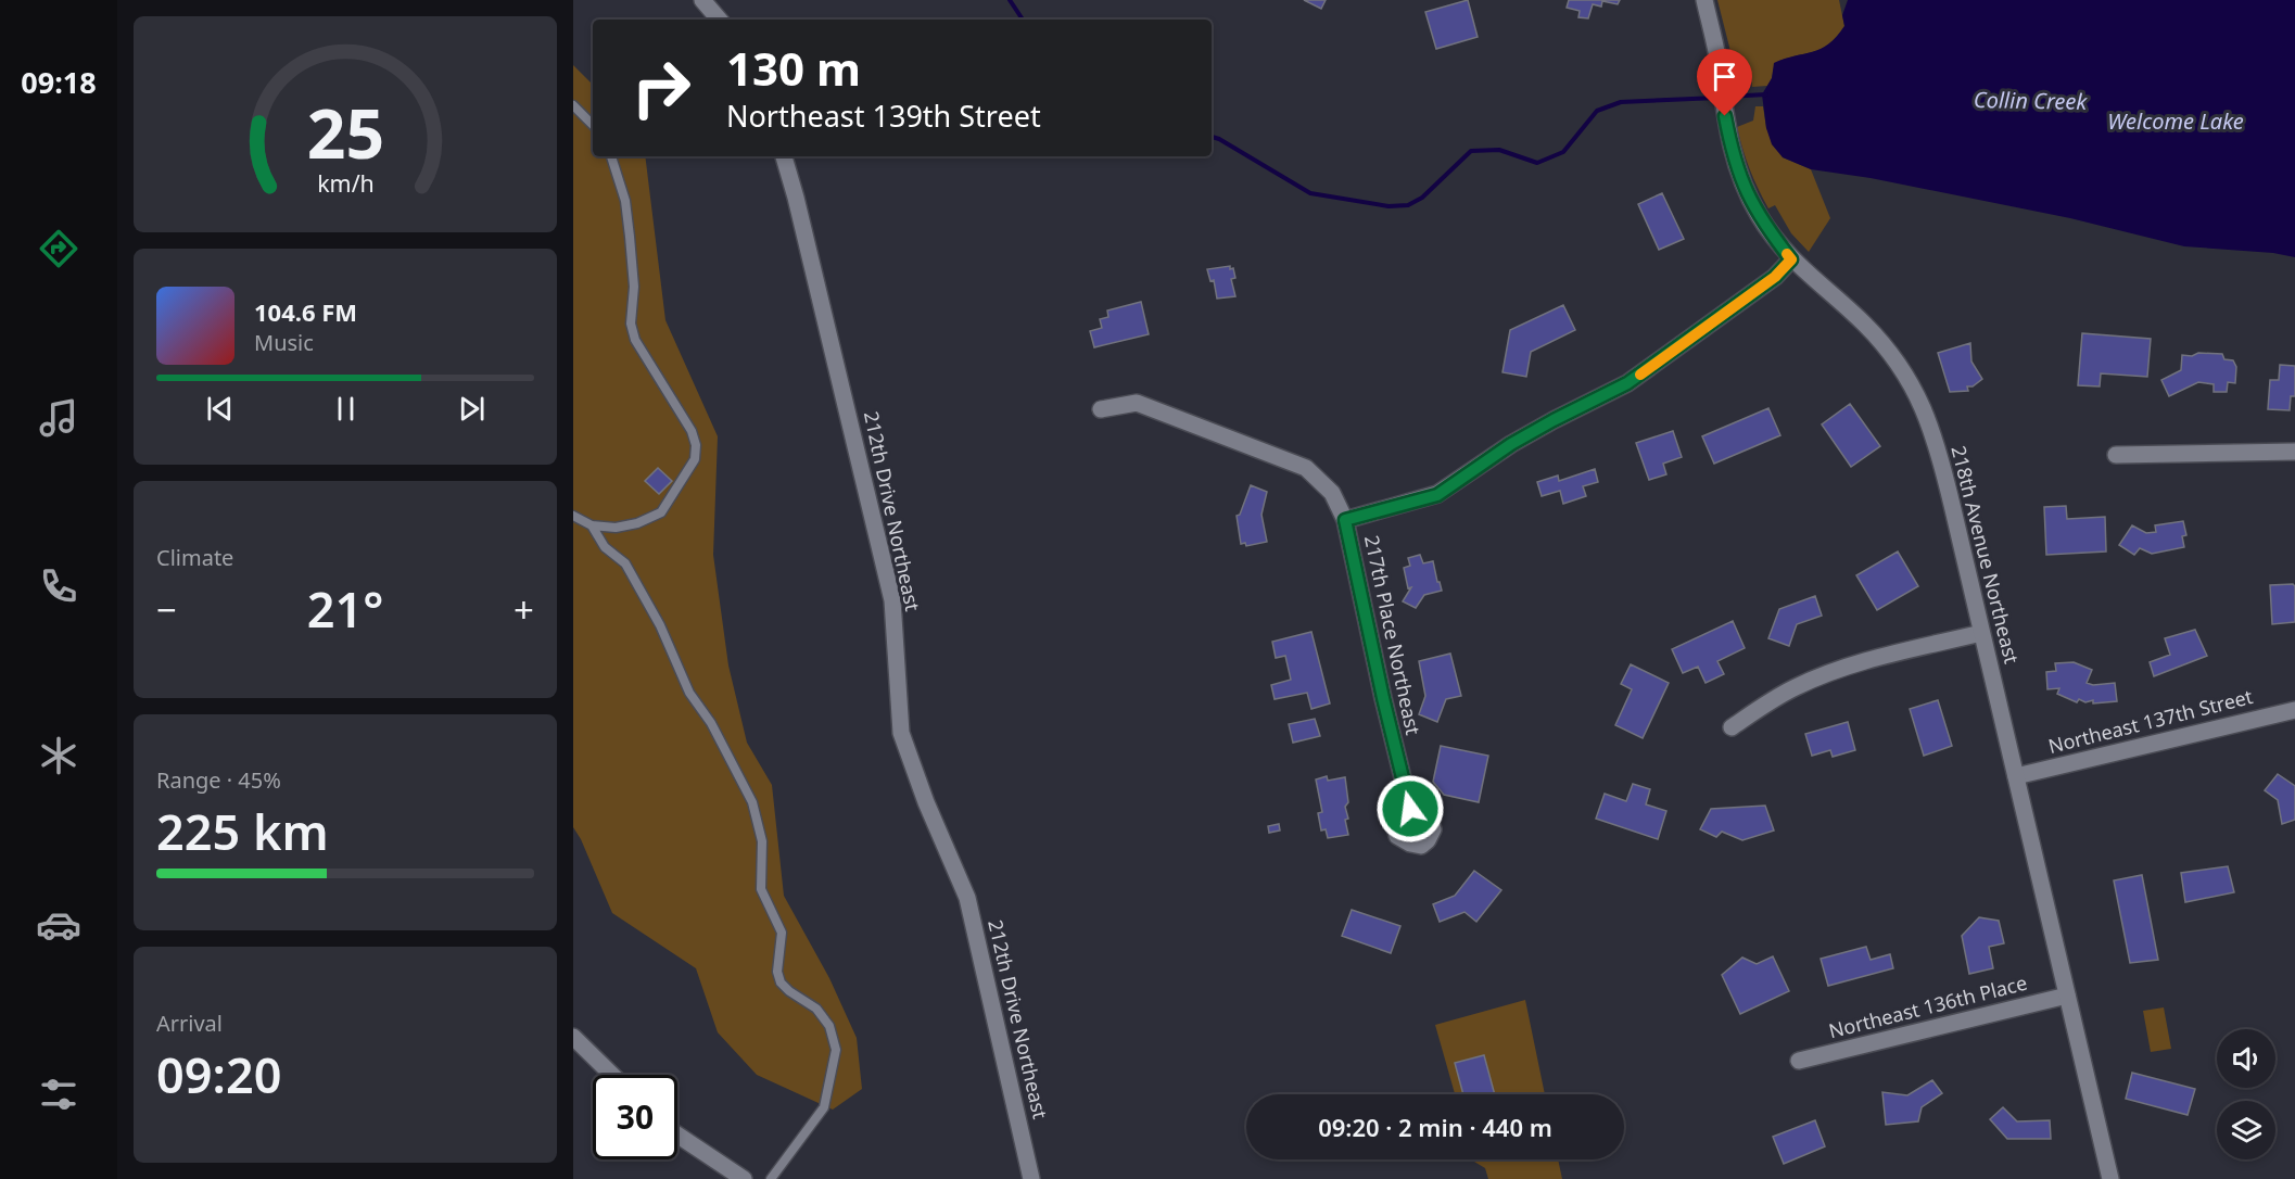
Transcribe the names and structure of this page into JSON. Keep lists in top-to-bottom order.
{
  "streets": {
    "street": [
      "212th Drive Northeast",
      "218th Avenue Northeast",
      "217th Place Northeast",
      "Northeast 137th Street",
      "Northeast 136th Place"
    ]
  },
  "crossings": [
    ["218th Avenue Northeast", "Northeast 137th Street"],
    ["218th Avenue Northeast", "Northeast 136th Place"]
  ],
  "water": ["Collin Creek", "Welcome Lake"],
  "page": {
    "tabs": "09:18",
    "turn": ["130 m", "Northeast 139th Street"],
    "song": ["104.6 FM", "Music"],
    "tile": [
      "Climate",
      ["Range · 45%", "225 km"],
      ["Arrival", "09:20"]
    ],
    "heat": ["−", "21°", "+"],
    "limit": "30",
    "trip": "09:20 · 2 min · 440 m",
    "gauge": ["25", "km/h"]
  }
}
